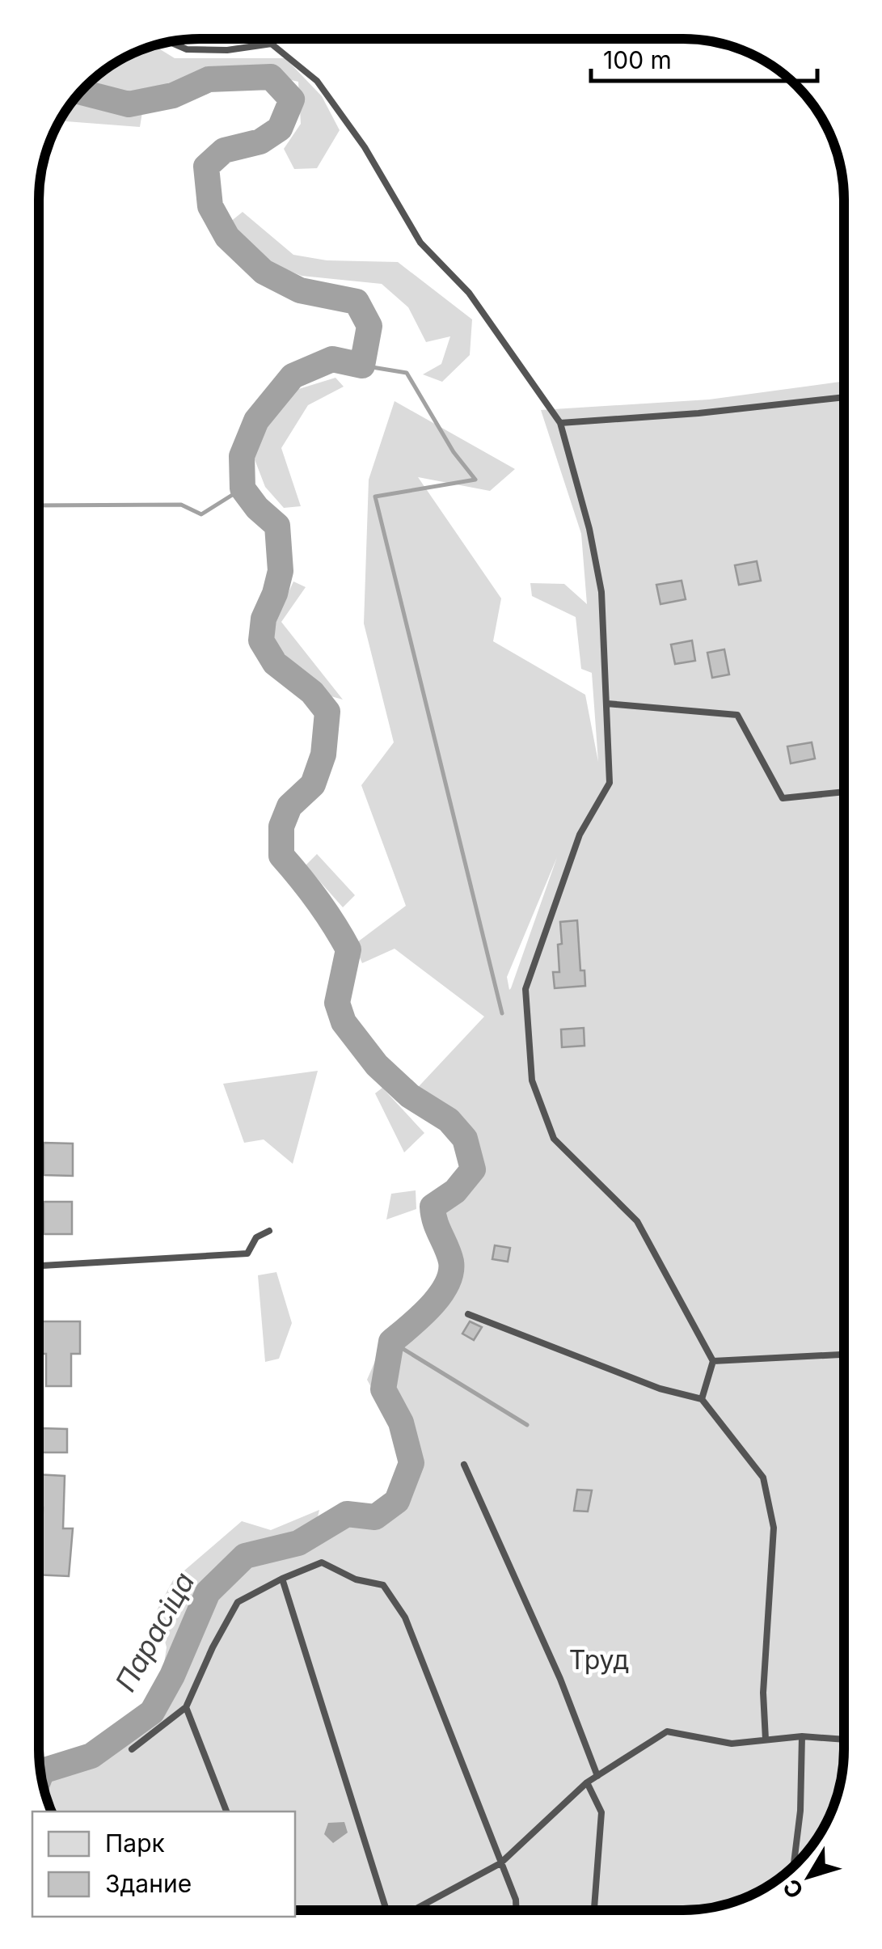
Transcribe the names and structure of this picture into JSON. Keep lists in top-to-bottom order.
{
  "water": ["Парасіца"],
  "parks": ["Труд"],
  "legend": ["Парк", "Здание"],
  "scale_bar": "100 m",
  "north": "bottom left"
}
